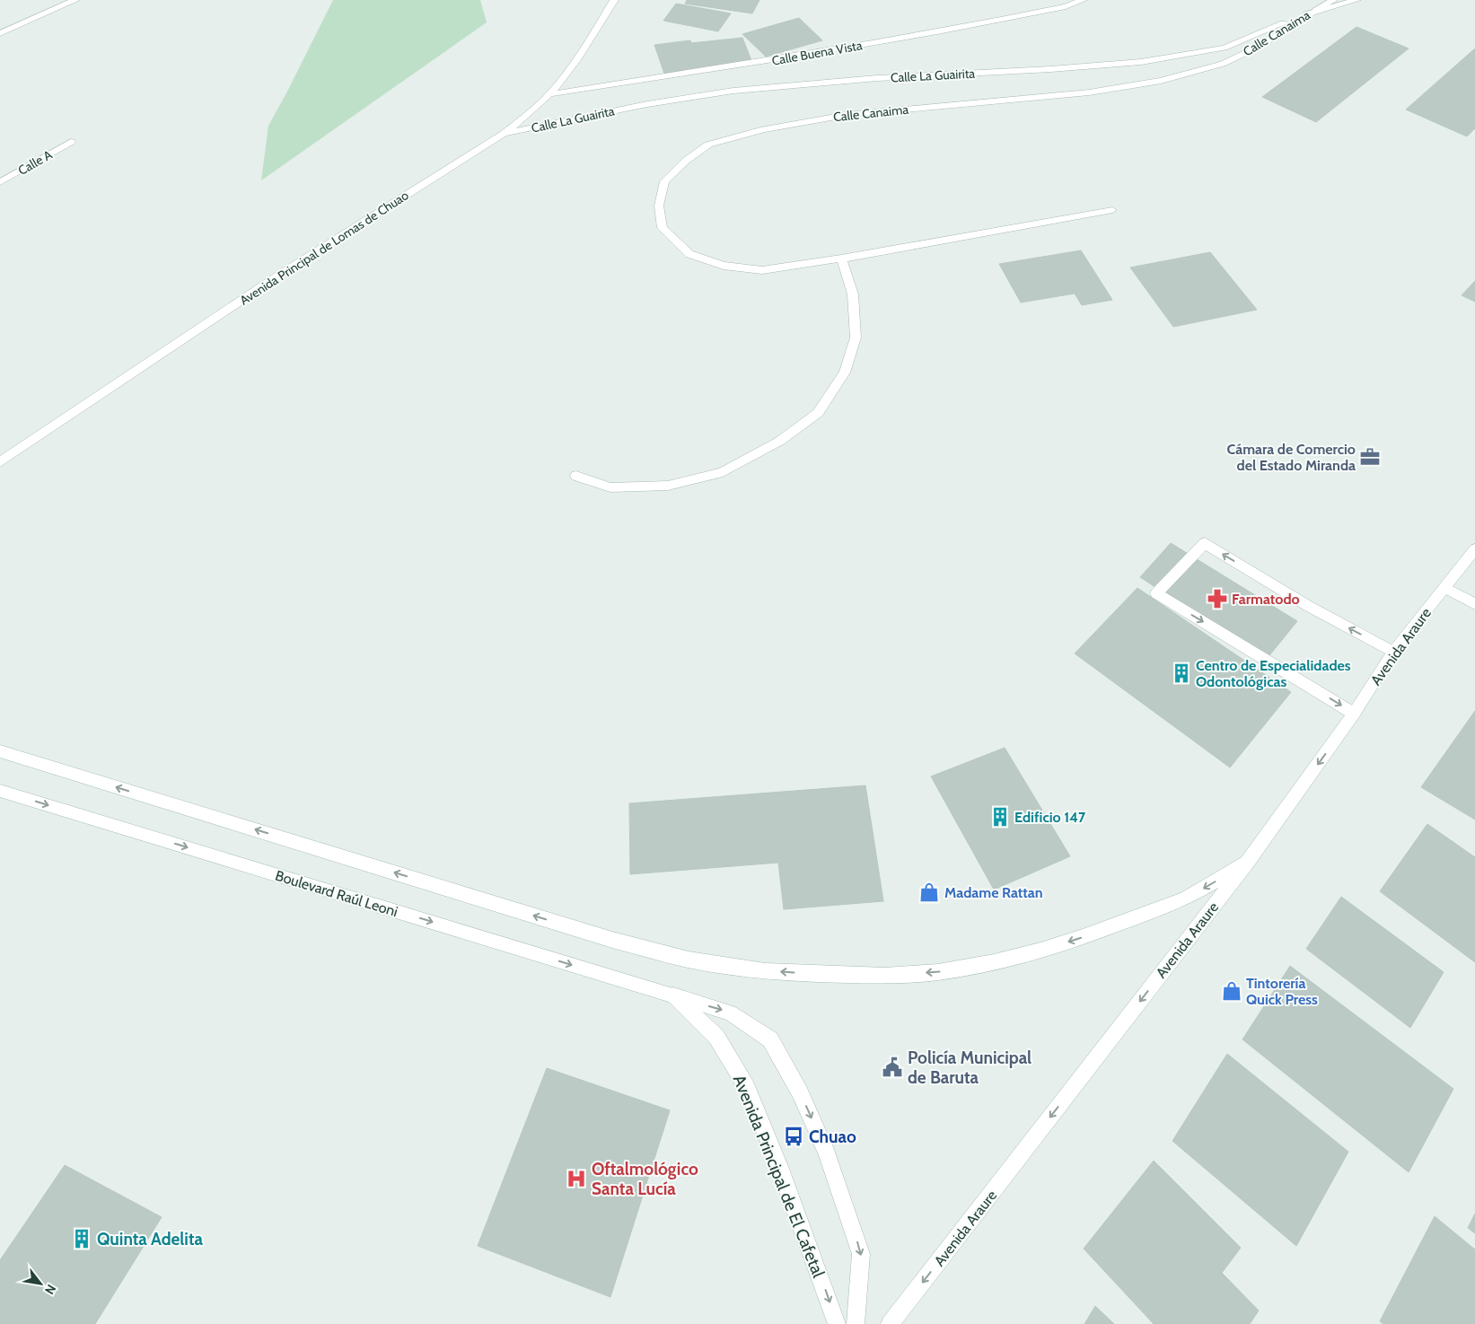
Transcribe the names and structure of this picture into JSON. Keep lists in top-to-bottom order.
{
  "streets": {
    "street": [
      "Calle Canaima",
      "Calle Buena Vista",
      "Calle La Guairita",
      "Calle A",
      "Avenida Principal de Lomas de Chuao",
      "Avenida Araure",
      "Boulevard Raúl Leoni",
      "Avenida Principal de El Cafetal"
    ]
  },
  "crossings": [
    ["Calle Canaima", "Calle La Guairita"],
    ["Calle Buena Vista", "Avenida Principal de Lomas de Chuao"],
    ["Calle La Guairita", "Avenida Principal de Lomas de Chuao"],
    ["Boulevard Raúl Leoni", "Avenida Principal de El Cafetal"]
  ],
  "one_way": ["Avenida Araure", "Boulevard Raúl Leoni", "Avenida Principal de El Cafetal"],
  "places": {
    "office": ["Cámara de Comercio del Estado Miranda"],
    "pharmacy": ["Farmatodo"],
    "building": ["Centro de Especialidades Odontológicas", "Edificio 147", "Quinta Adelita"],
    "shop": ["Madame Rattan", "Tintorería Quick Press"],
    "public building": ["Policía Municipal de Baruta"],
    "bus stop": ["Chuao"],
    "hospital": ["Oftalmológico Santa Lucía"]
  },
  "north": "bottom right"
}
